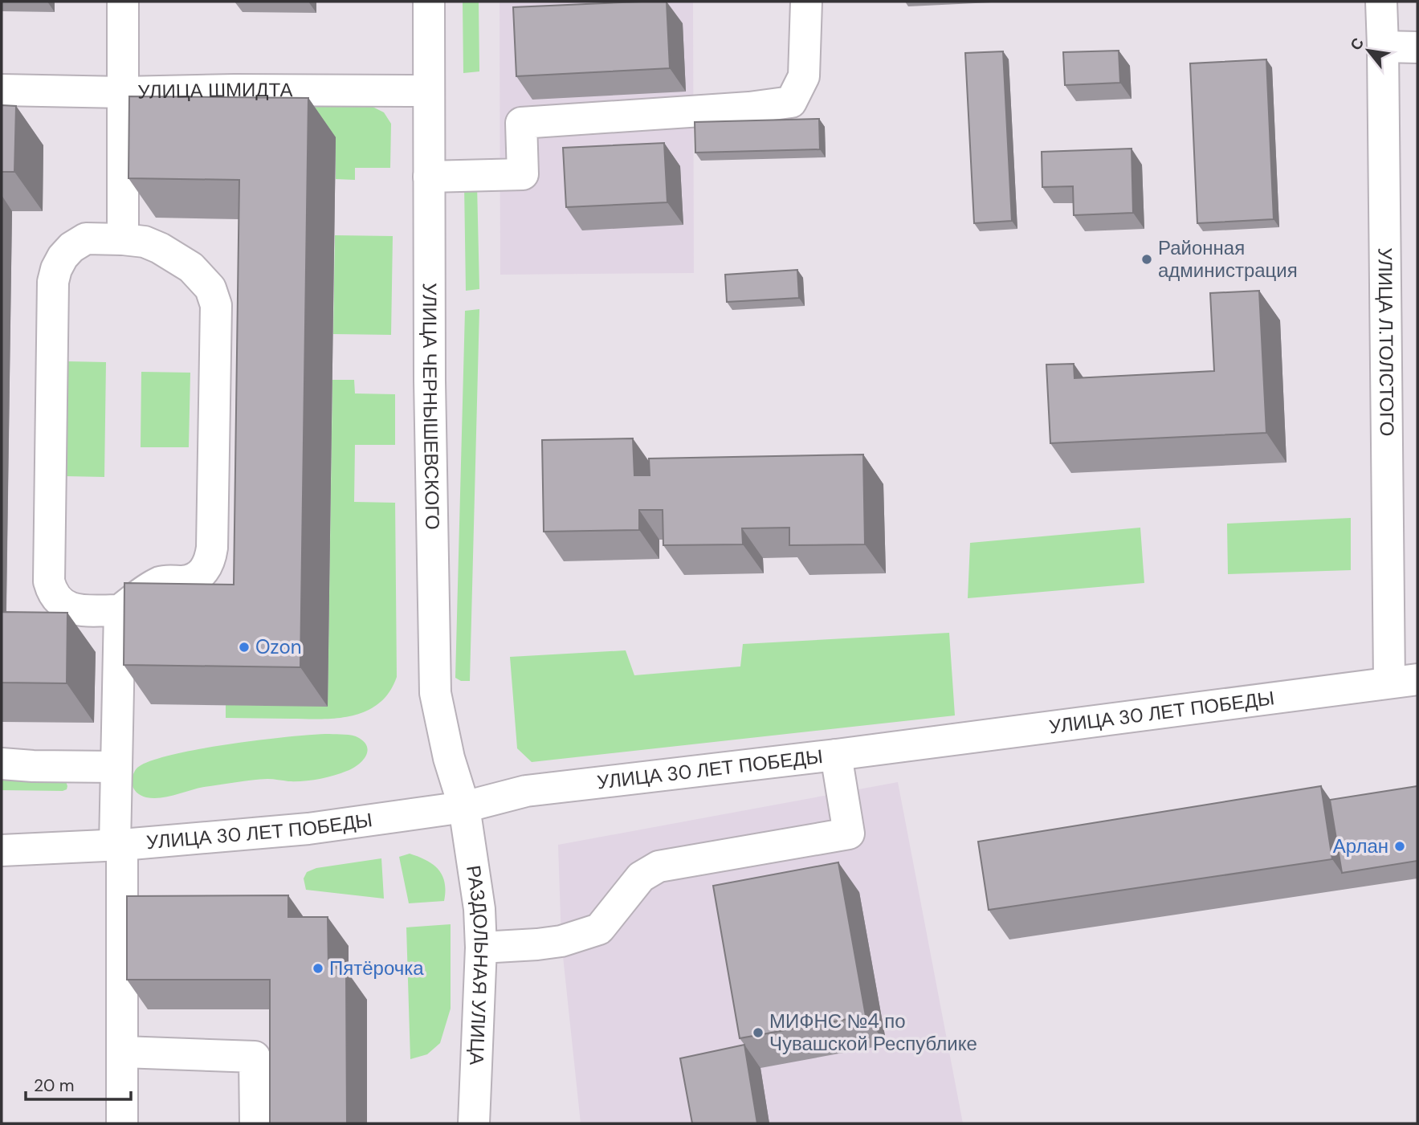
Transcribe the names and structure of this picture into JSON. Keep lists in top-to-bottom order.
{
  "streets": {
    "street": [
      "УЛИЦА ШМИДТА",
      "УЛИЦА Л.ТОЛСТОГО",
      "УЛИЦА ЧЕРНЫШЕВСКОГО",
      "УЛИЦА 30 ЛЕТ ПОБЕДЫ",
      "РАЗДОЛЬНАЯ УЛИЦА"
    ]
  },
  "crossings": [
    ["УЛИЦА ШМИДТА", "УЛИЦА ЧЕРНЫШЕВСКОГО"],
    ["УЛИЦА Л.ТОЛСТОГО", "УЛИЦА 30 ЛЕТ ПОБЕДЫ"],
    ["УЛИЦА ЧЕРНЫШЕВСКОГО", "УЛИЦА 30 ЛЕТ ПОБЕДЫ"],
    ["УЛИЦА ЧЕРНЫШЕВСКОГО", "РАЗДОЛЬНАЯ УЛИЦА"],
    ["УЛИЦА 30 ЛЕТ ПОБЕДЫ", "РАЗДОЛЬНАЯ УЛИЦА"]
  ],
  "places": [
    "Районная администрация",
    "Ozon",
    "Арлан",
    "Пятёрочка",
    "МИФНС №4 по Чувашской Республике"
  ],
  "scale_bar": "20 m",
  "north": "top left"
}
